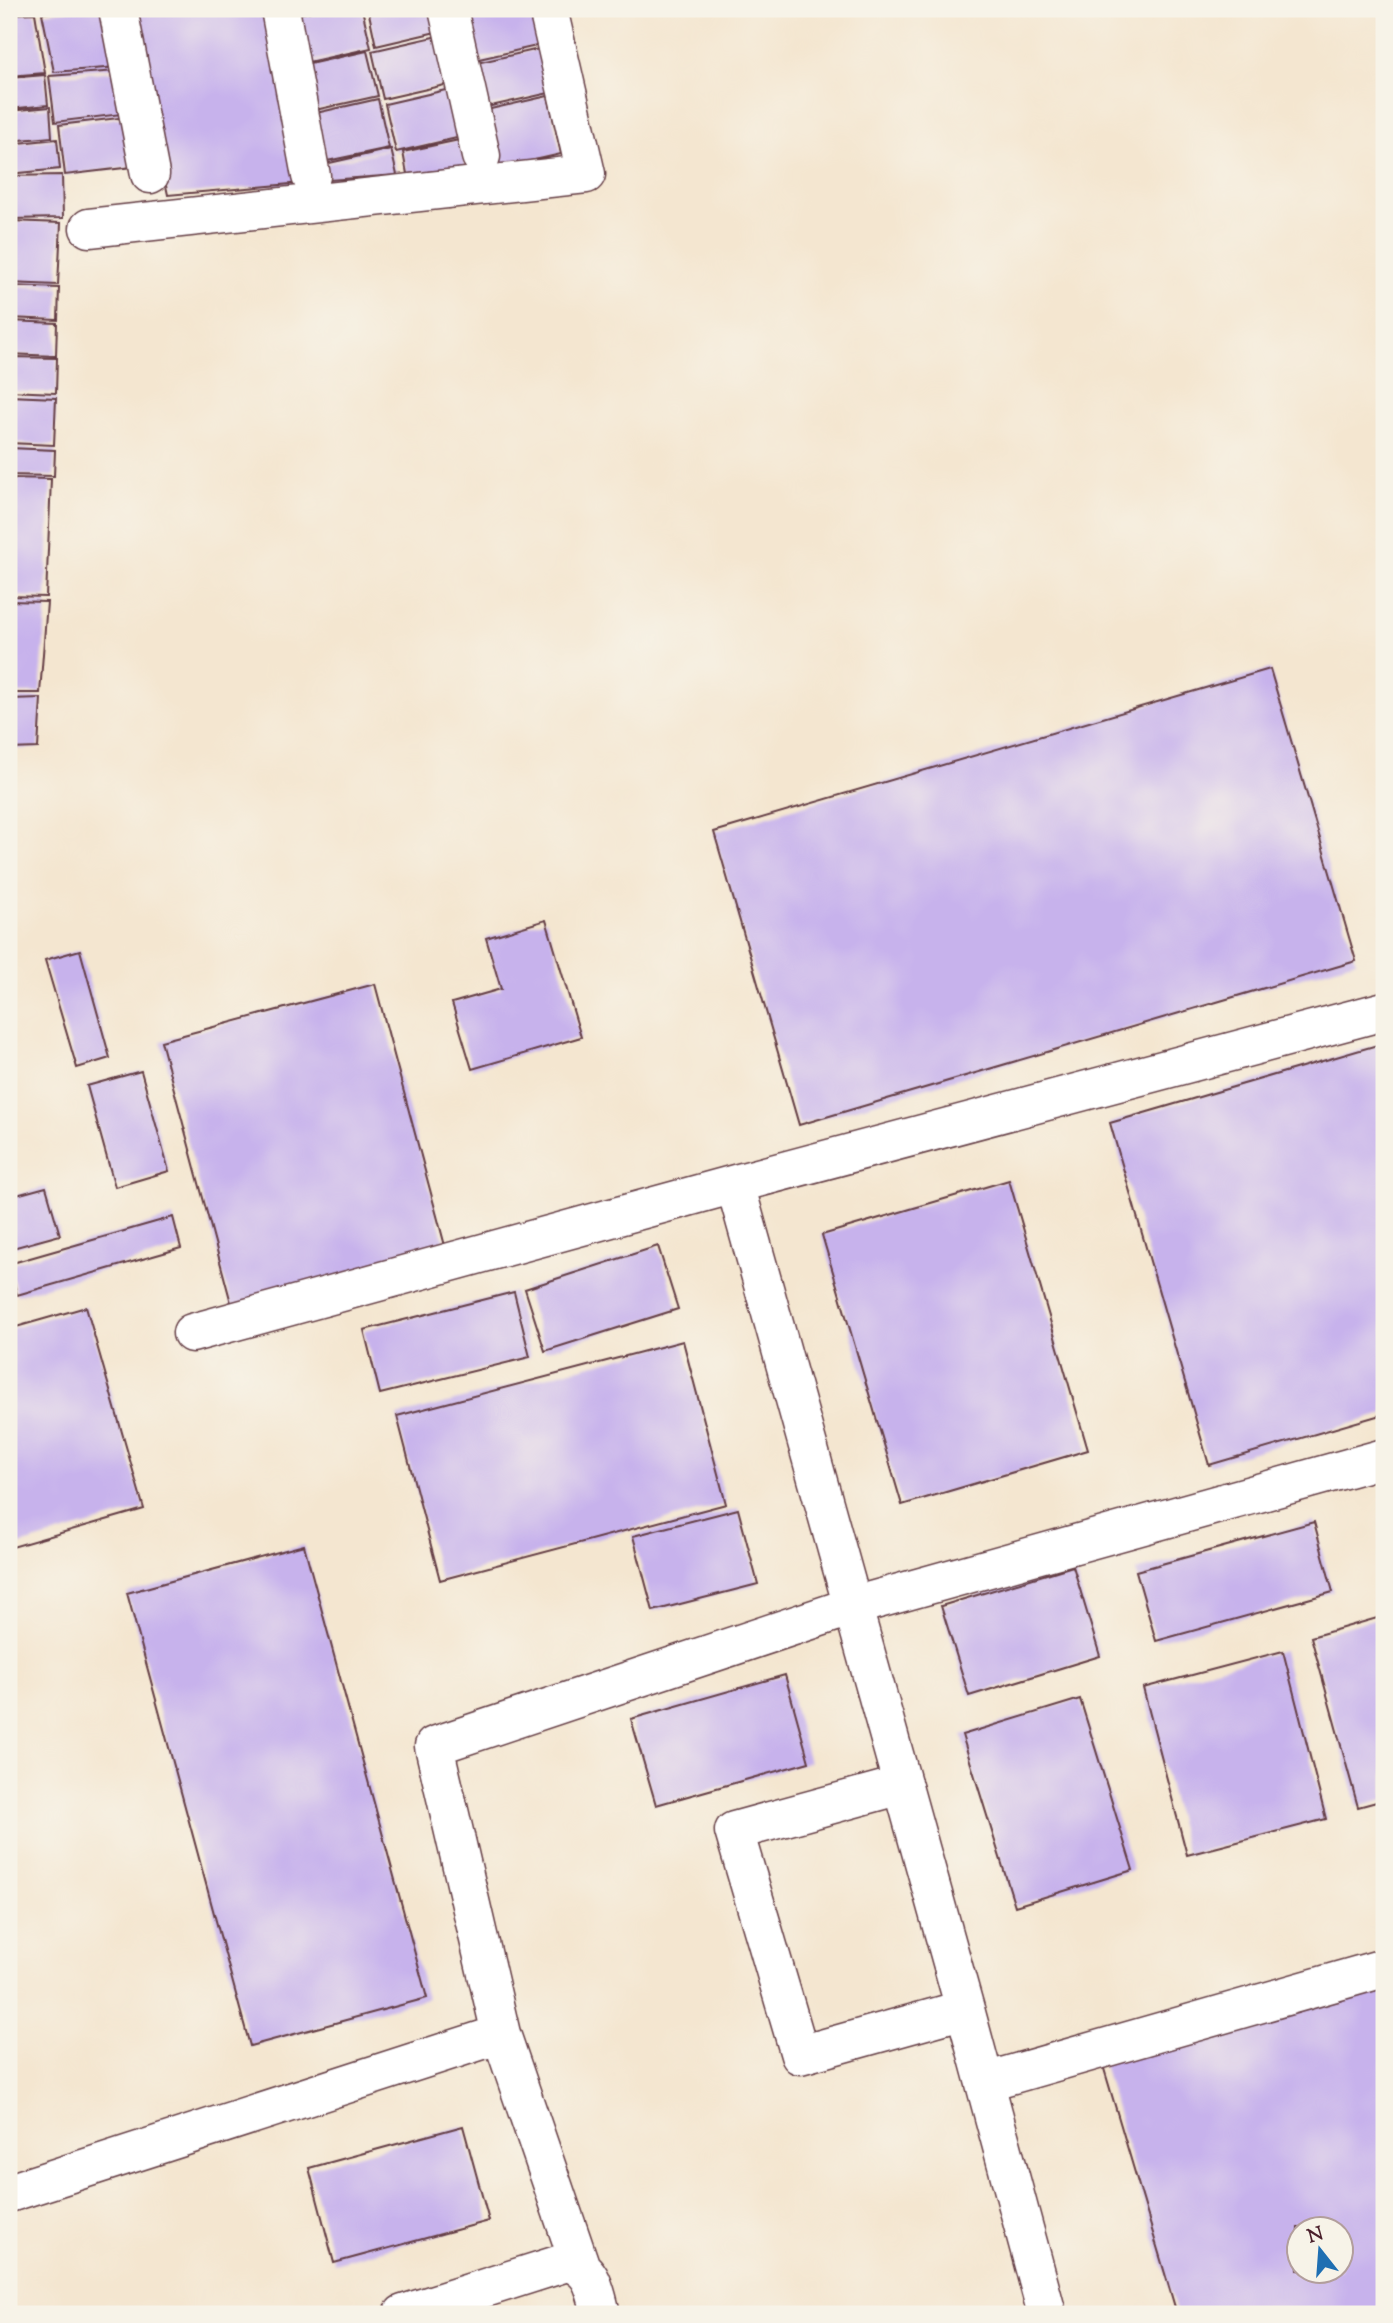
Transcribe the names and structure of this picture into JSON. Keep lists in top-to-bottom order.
{
  "north": "top"
}
